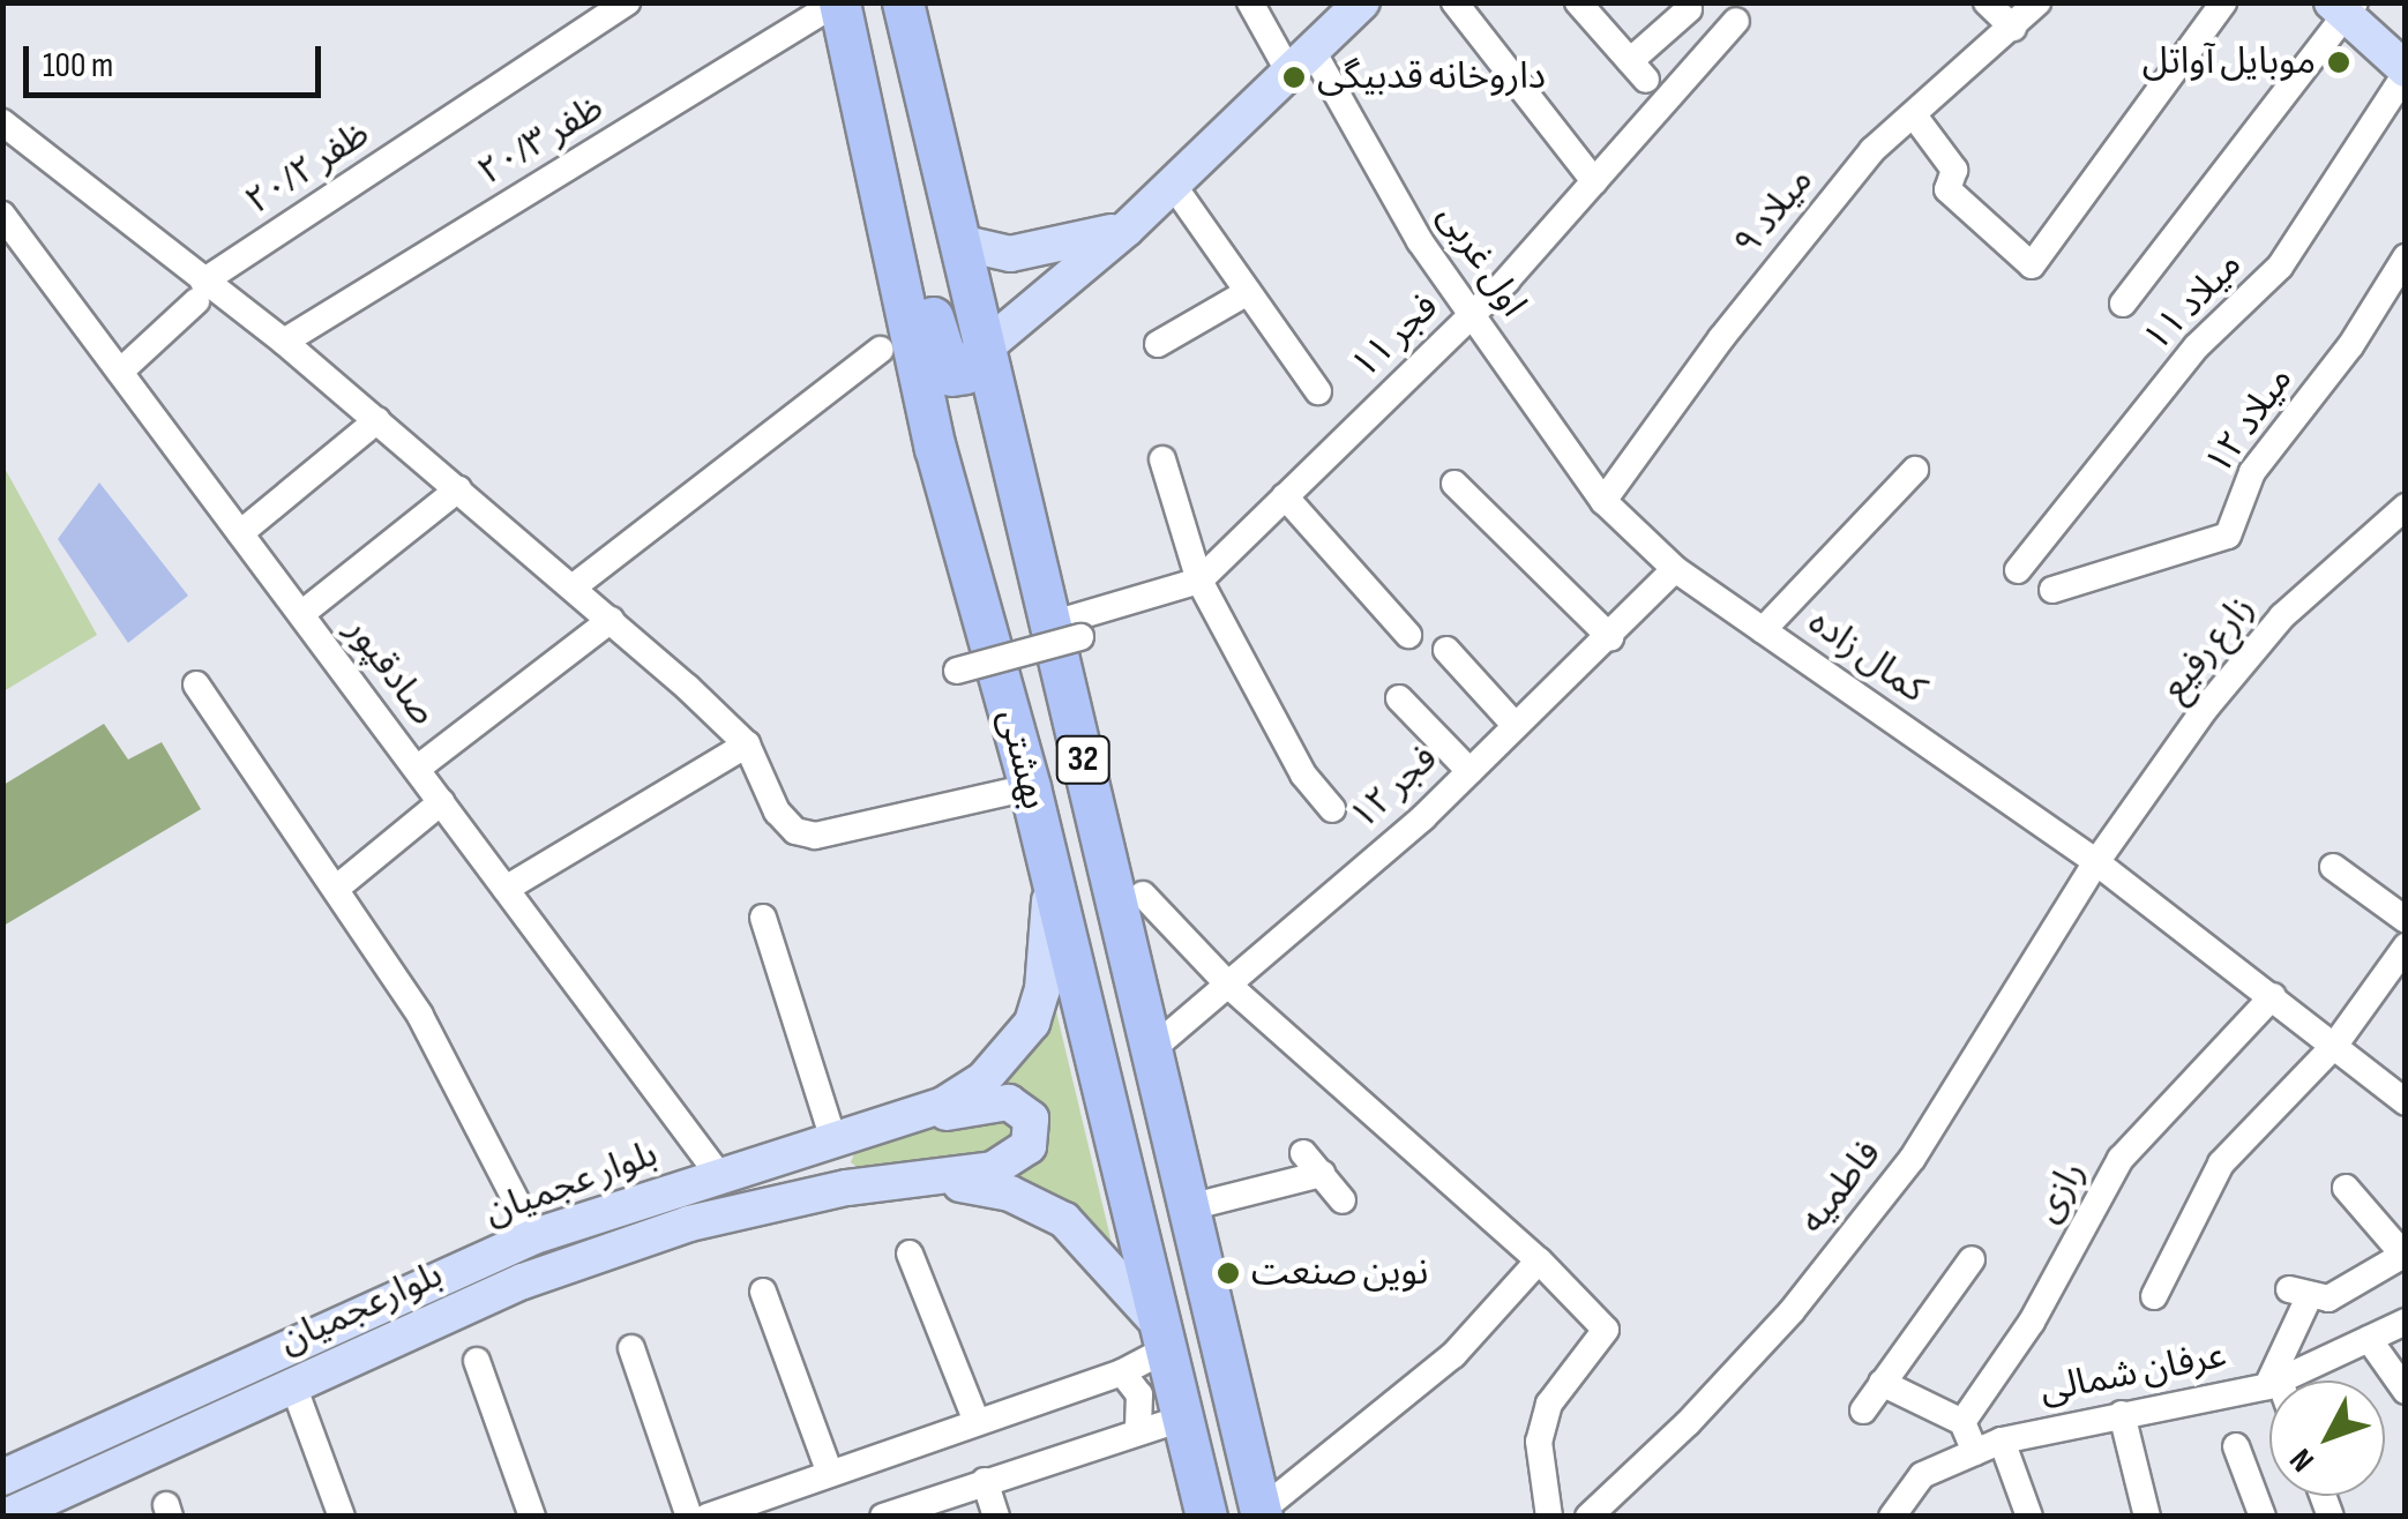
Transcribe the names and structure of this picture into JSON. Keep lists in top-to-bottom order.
{
  "streets": {
    "highway": ["بهشتی", "32"],
    "main road": ["بلوار عجمیان", "بلوارعجمیان"],
    "street": [
      "ظفر ۲۰/۳",
      "ظفر ۲۰/۲",
      "میلاد ۹",
      "اول غربی",
      "میلاد ۱۱",
      "فجر ۱۱",
      "میلاد ۱۲",
      "زارع رفیع",
      "کمال زاده",
      "صادقپور",
      "فجر ۱۲",
      "فاطمیه",
      "رازی",
      "عرفان شمالی"
    ]
  },
  "crossings": [
    ["ظفر ۲۰/۳", "بهشتی"],
    ["ظفر ۲۰/۲", "صادقپور"],
    ["میلاد ۹", "اول غربی"],
    ["میلاد ۹", "کمال زاده"],
    ["اول غربی", "فجر ۱۱"],
    ["اول غربی", "کمال زاده"],
    ["فجر ۱۱", "بهشتی"],
    ["زارع رفیع", "کمال زاده"],
    ["زارع رفیع", "فاطمیه"],
    ["کمال زاده", "فجر ۱۲"],
    ["کمال زاده", "فاطمیه"],
    ["کمال زاده", "رازی"],
    ["صادقپور", "بلوار عجمیان"],
    ["بهشتی", "فجر ۱۲"],
    ["بهشتی", "بلوار عجمیان"]
  ],
  "places": ["موبایل آواتل", "داروخانه قدبیگی", "نوین صنعت"],
  "scale_bar": "100 m",
  "north": "bottom left"
}
